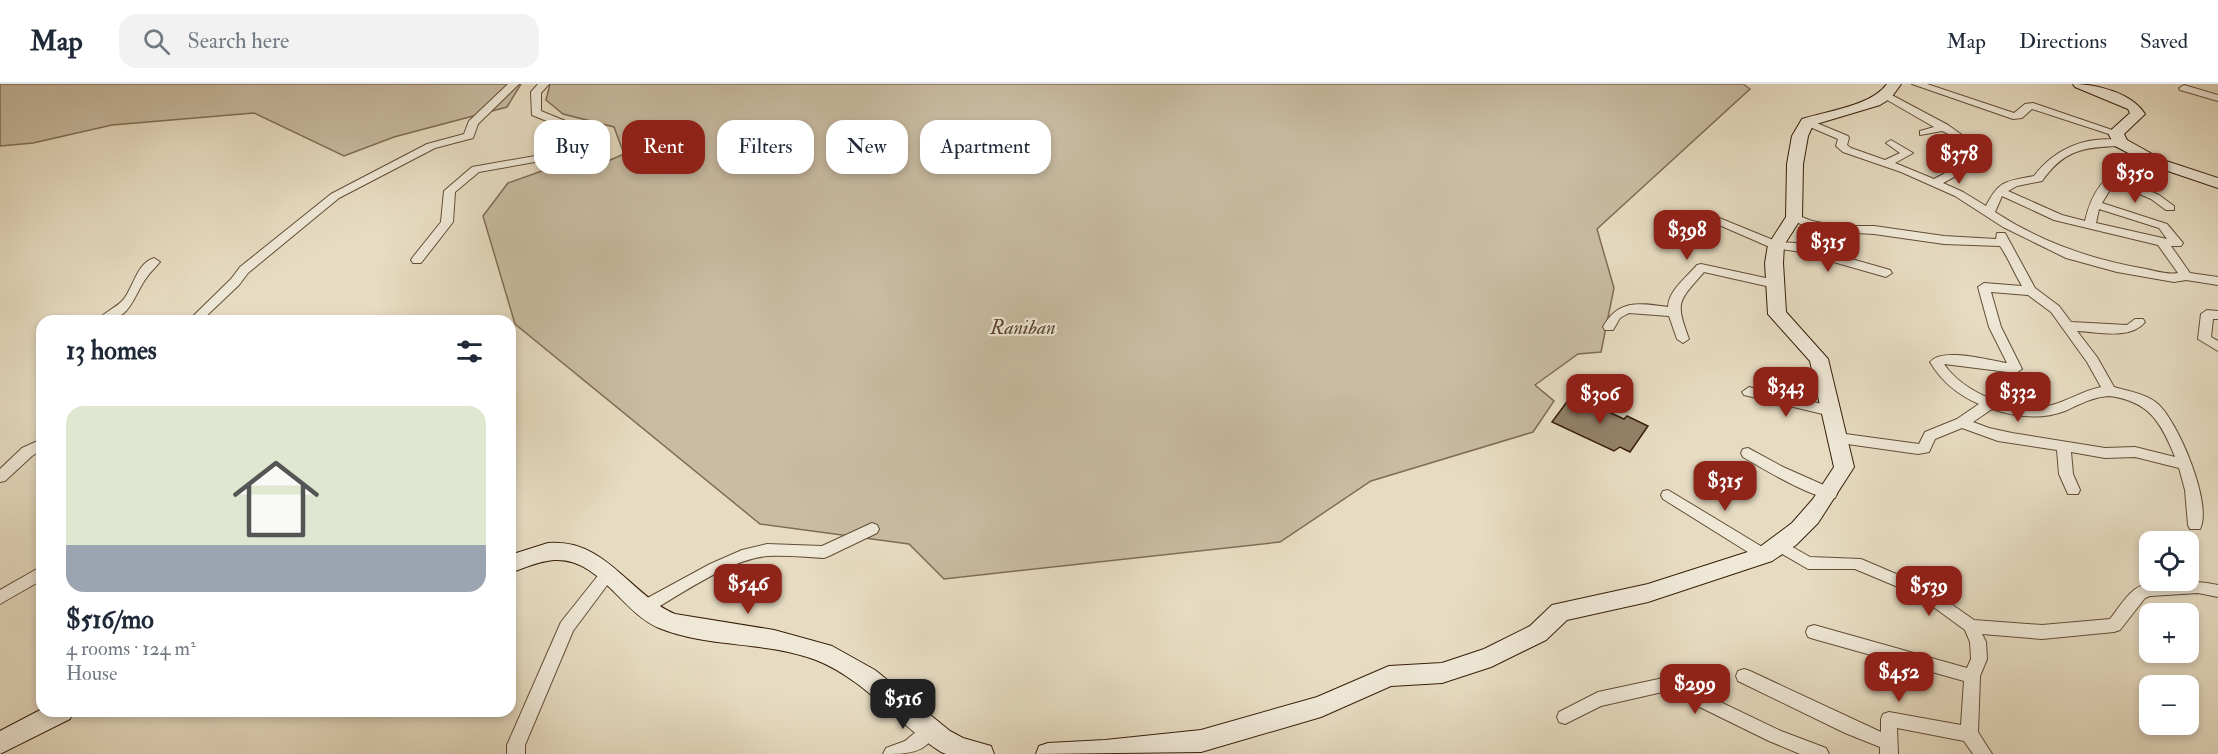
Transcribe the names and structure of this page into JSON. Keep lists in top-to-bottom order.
{
  "parks": ["Raniban"],
  "page": {
    "header": "Map",
    "search": "Search here",
    "nav": ["Map", "Directions", "Saved"],
    "chip": [
      "Buy",
      "Rent",
      "Filters",
      "New",
      "Apartment"
    ],
    "price": [
      "$378",
      "$350",
      "$398",
      "$315",
      "$343",
      "$332",
      "$306",
      "$315",
      "$546",
      "$539",
      "$452",
      "$299",
      "$516"
    ],
    "heading": "13 homes",
    "list": [
      {
        "name": "$516/mo",
        "note": "4 rooms · 124 m² · House"
      }
    ],
    "map_buttons": ["+", "−"]
  }
}
